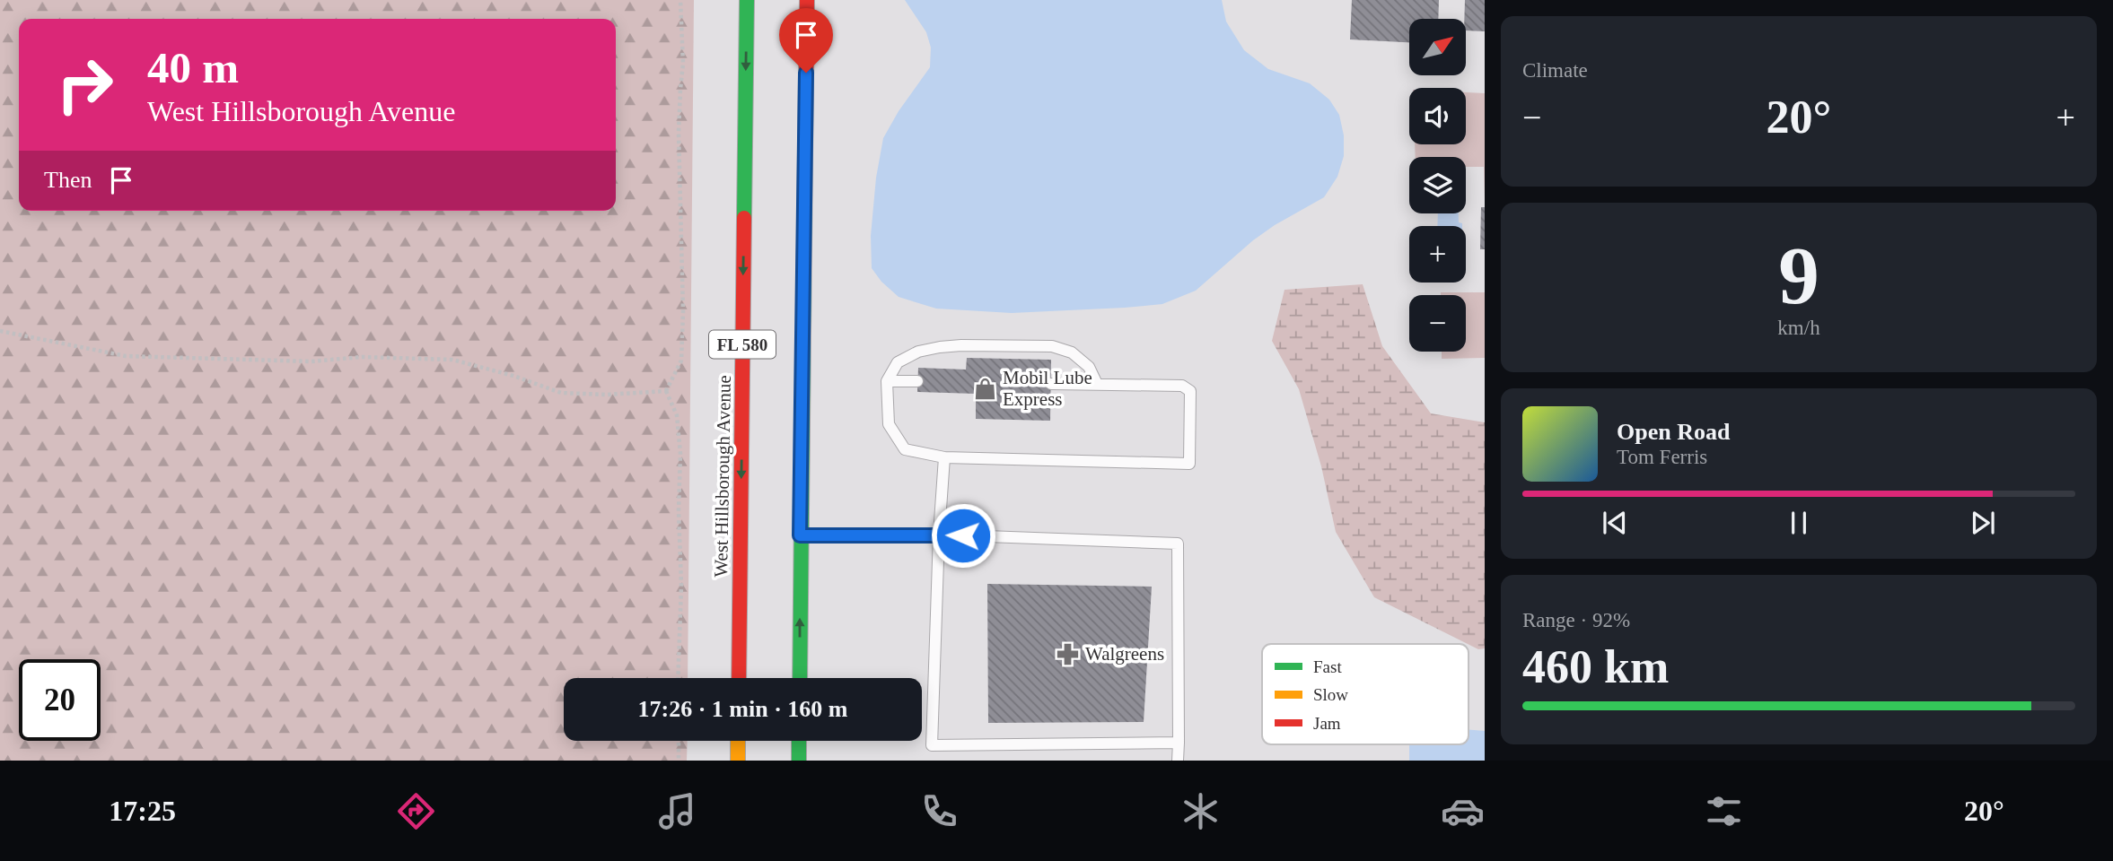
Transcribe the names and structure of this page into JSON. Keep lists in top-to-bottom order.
{
  "streets": {
    "main road": ["FL 580", "West Hillsborough Avenue"]
  },
  "places": {
    "shop": ["Mobil Lube Express"],
    "pharmacy": ["Walgreens"]
  },
  "legend": ["Fast", "Slow", "Jam"],
  "north": "top right",
  "page": {
    "tile": [
      "Climate",
      ["9", "km/h"],
      ["Range · 92%", "460 km"]
    ],
    "map_buttons": ["+", "−"],
    "turn": ["40 m", "West Hillsborough Avenue"],
    "heat": ["−", "20°", "+"],
    "then": "Then",
    "song": ["Open Road", "Tom Ferris"],
    "limit": "20",
    "trip": "17:26 · 1 min · 160 m",
    "tabs": ["17:25", "20°"]
  }
}
